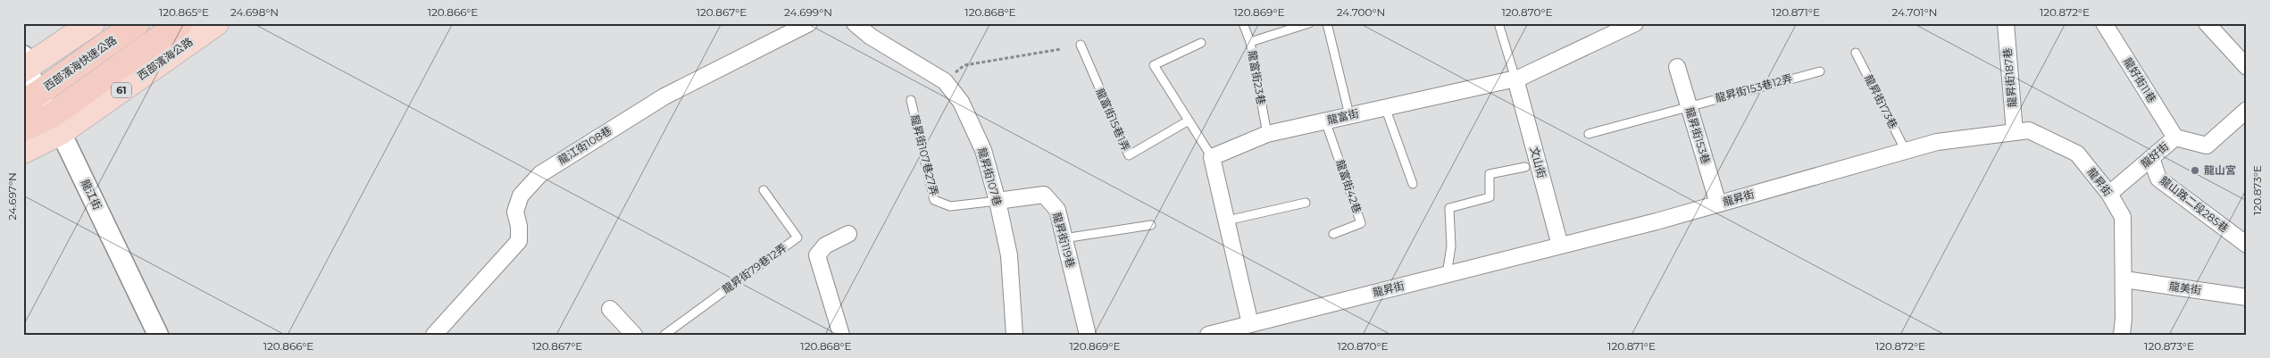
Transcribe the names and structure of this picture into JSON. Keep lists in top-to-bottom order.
{
  "streets": {
    "highway": ["西部濱海快速公路", "61"],
    "main road": ["西部濱海公路"],
    "street": [
      "龍昇街187巷",
      "龍好街11巷",
      "龍富街",
      "龍昇街153巷",
      "龍江街108巷",
      "龍好街",
      "文山街",
      "龍昇街107巷",
      "龍昇街",
      "龍江街",
      "龍山路二段285巷",
      "龍昇街119巷",
      "龍美街"
    ],
    "lane": [
      "龍富街23巷",
      "龍昇街153巷12弄",
      "龍昇街173巷",
      "龍富街15巷1弄",
      "龍昇街107巷27弄",
      "龍富街42巷",
      "龍昇街79巷12弄"
    ]
  },
  "crossings": [
    ["西部濱海公路", "61"],
    ["西部濱海公路", "龍江街"],
    ["西部濱海快速公路", "龍江街"],
    ["龍富街23巷", "龍富街"],
    ["龍昇街187巷", "龍昇街"],
    ["龍好街11巷", "龍好街"],
    ["龍昇街153巷12弄", "龍昇街153巷"],
    ["61", "龍江街"],
    ["龍昇街173巷", "龍昇街"],
    ["龍富街", "文山街"],
    ["龍富街", "龍富街42巷"],
    ["龍昇街153巷", "龍昇街"],
    ["龍昇街107巷27弄", "龍昇街107巷"],
    ["龍昇街107巷27弄", "龍昇街119巷"],
    ["龍好街", "龍昇街"],
    ["龍好街", "龍山路二段285巷"],
    ["文山街", "龍昇街"],
    ["龍昇街107巷", "龍昇街119巷"],
    ["龍昇街", "龍美街"]
  ],
  "places": ["龍山宮"],
  "coordinates": [
    "120.865°E",
    "24.698°N",
    "120.866°E",
    "120.867°E",
    "24.699°N",
    "120.868°E",
    "120.869°E",
    "24.700°N",
    "120.870°E",
    "120.871°E",
    "24.701°N",
    "120.872°E",
    "120.873°E",
    "24.697°N"
  ]
}
